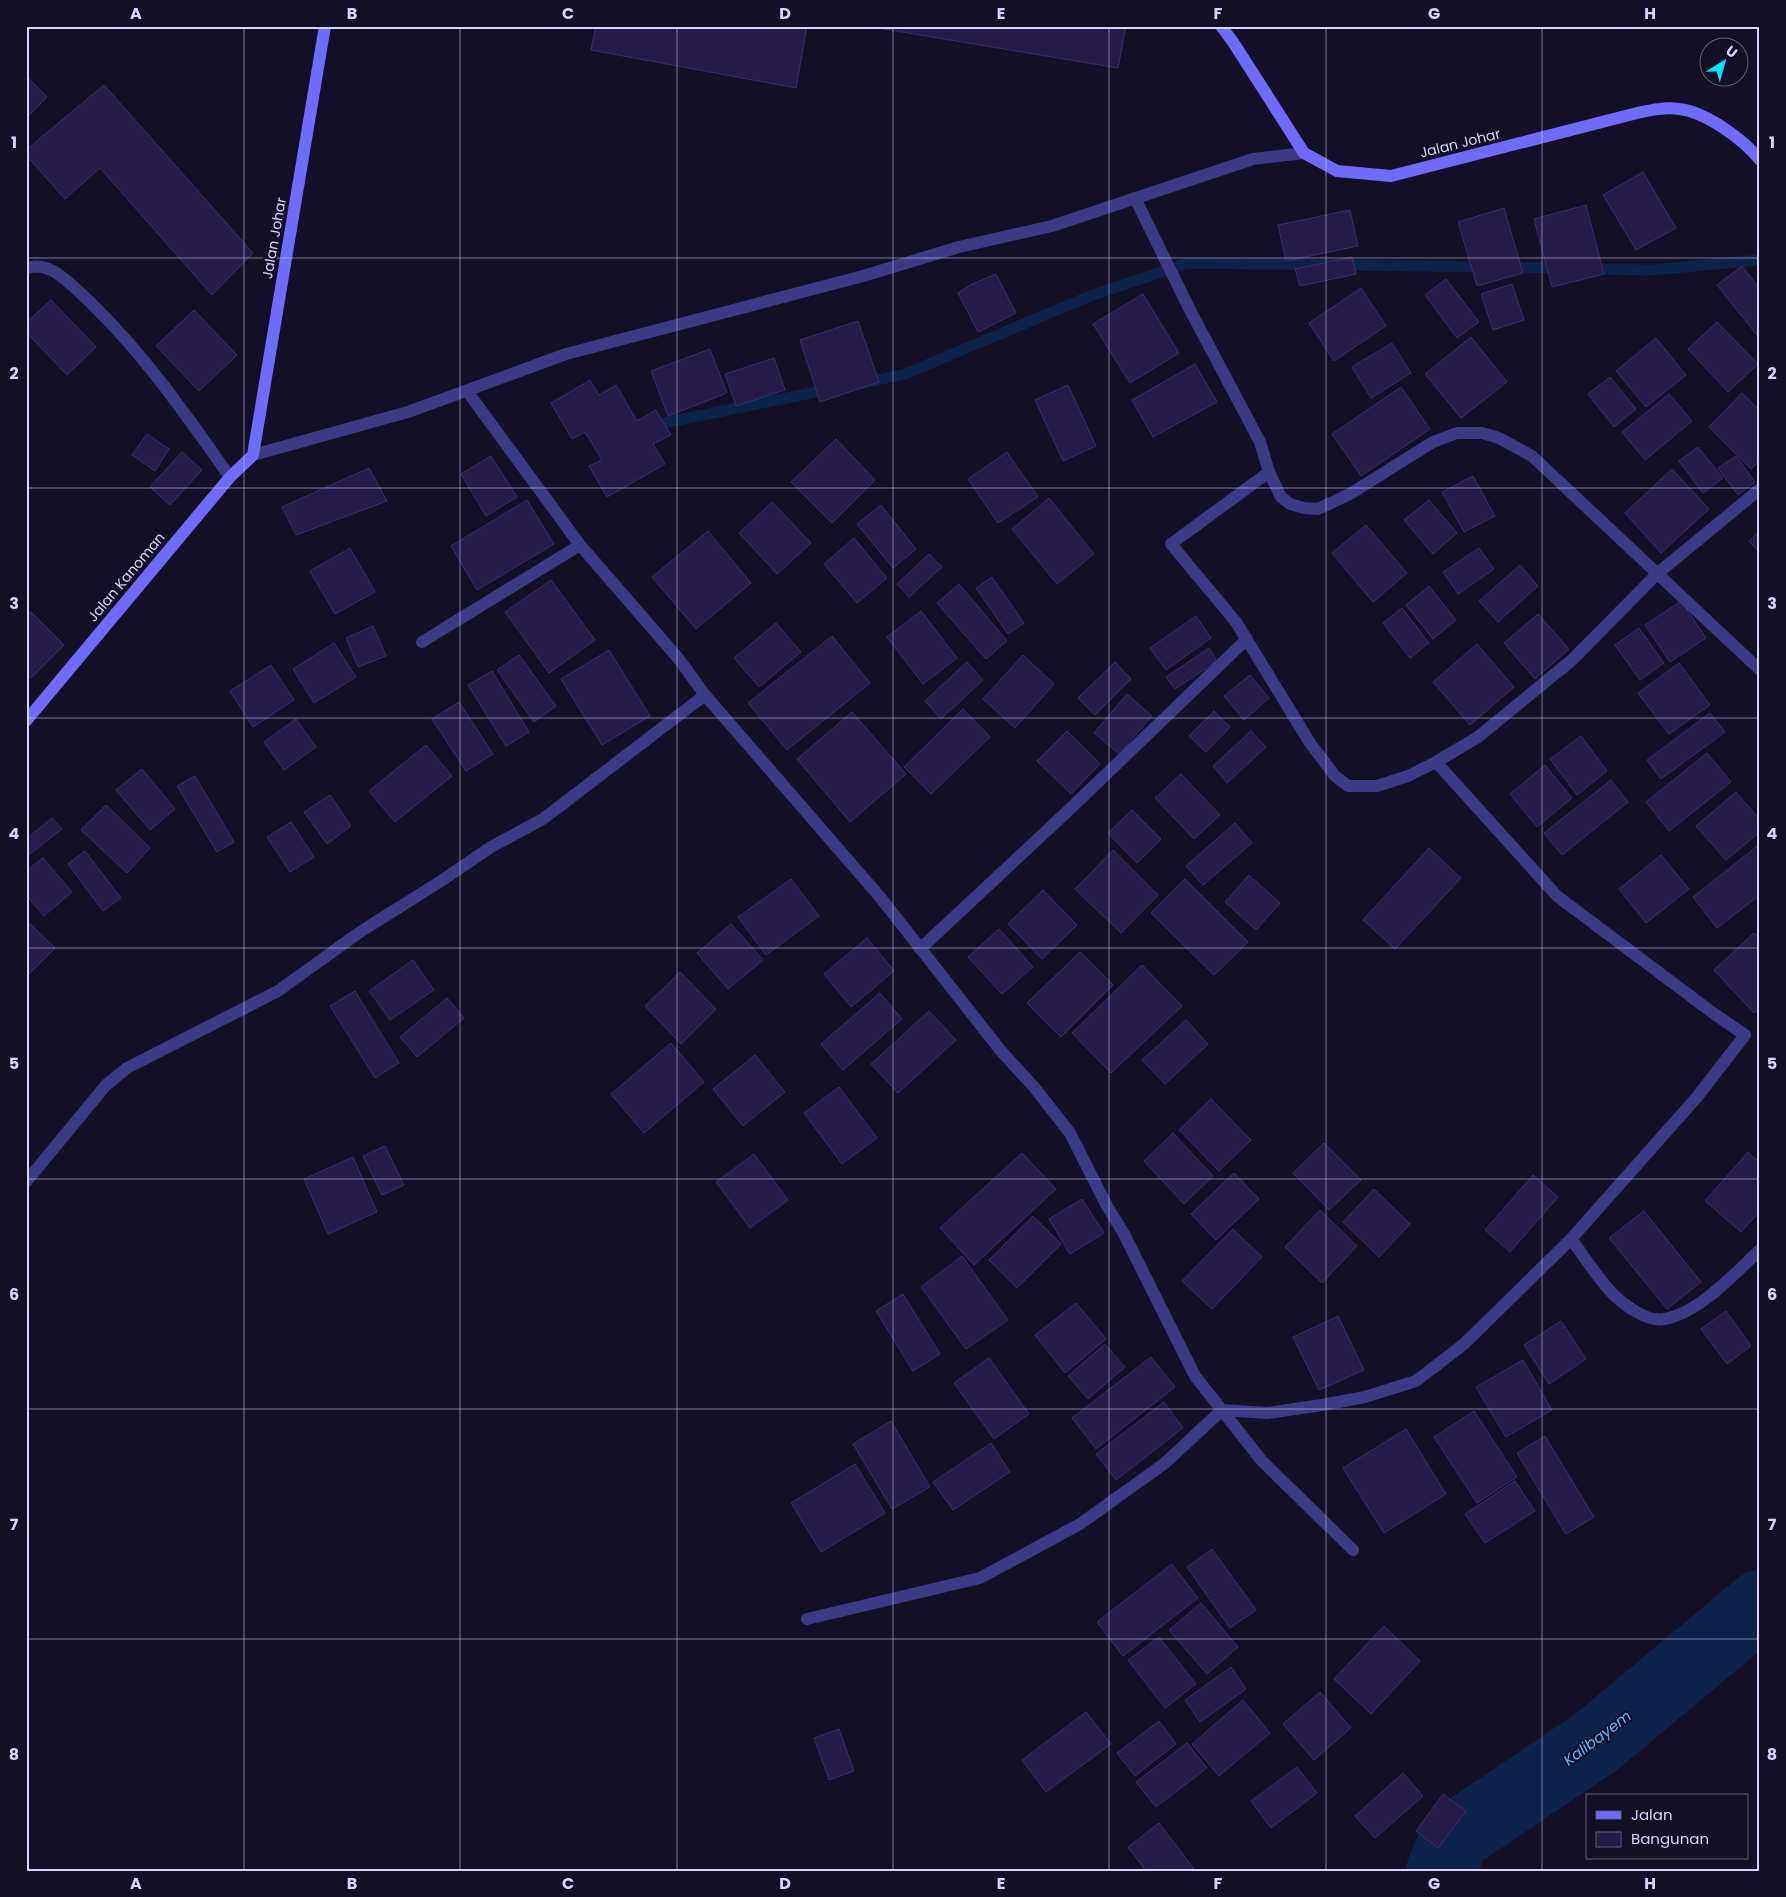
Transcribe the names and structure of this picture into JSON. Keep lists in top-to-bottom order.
{
  "streets": {
    "street": ["Jalan Johar", "Jalan Kanoman"]
  },
  "crossings": [
    ["Jalan Johar", "Jalan Kanoman"]
  ],
  "water": ["Kalibayem"],
  "legend": ["Jalan", "Bangunan"],
  "north": "top right",
  "grid": {
    "columns": [
      "A",
      "B",
      "C",
      "D",
      "E",
      "F",
      "G",
      "H"
    ],
    "rows": [
      "1",
      "2",
      "3",
      "4",
      "5",
      "6",
      "7",
      "8"
    ]
  }
}
